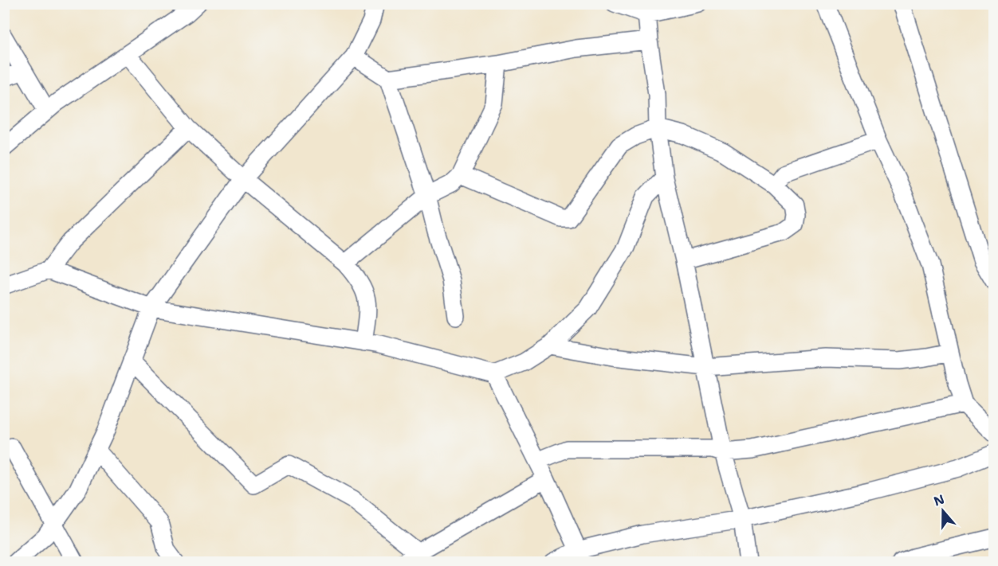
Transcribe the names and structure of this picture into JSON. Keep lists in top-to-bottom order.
{
  "north": "top"
}
